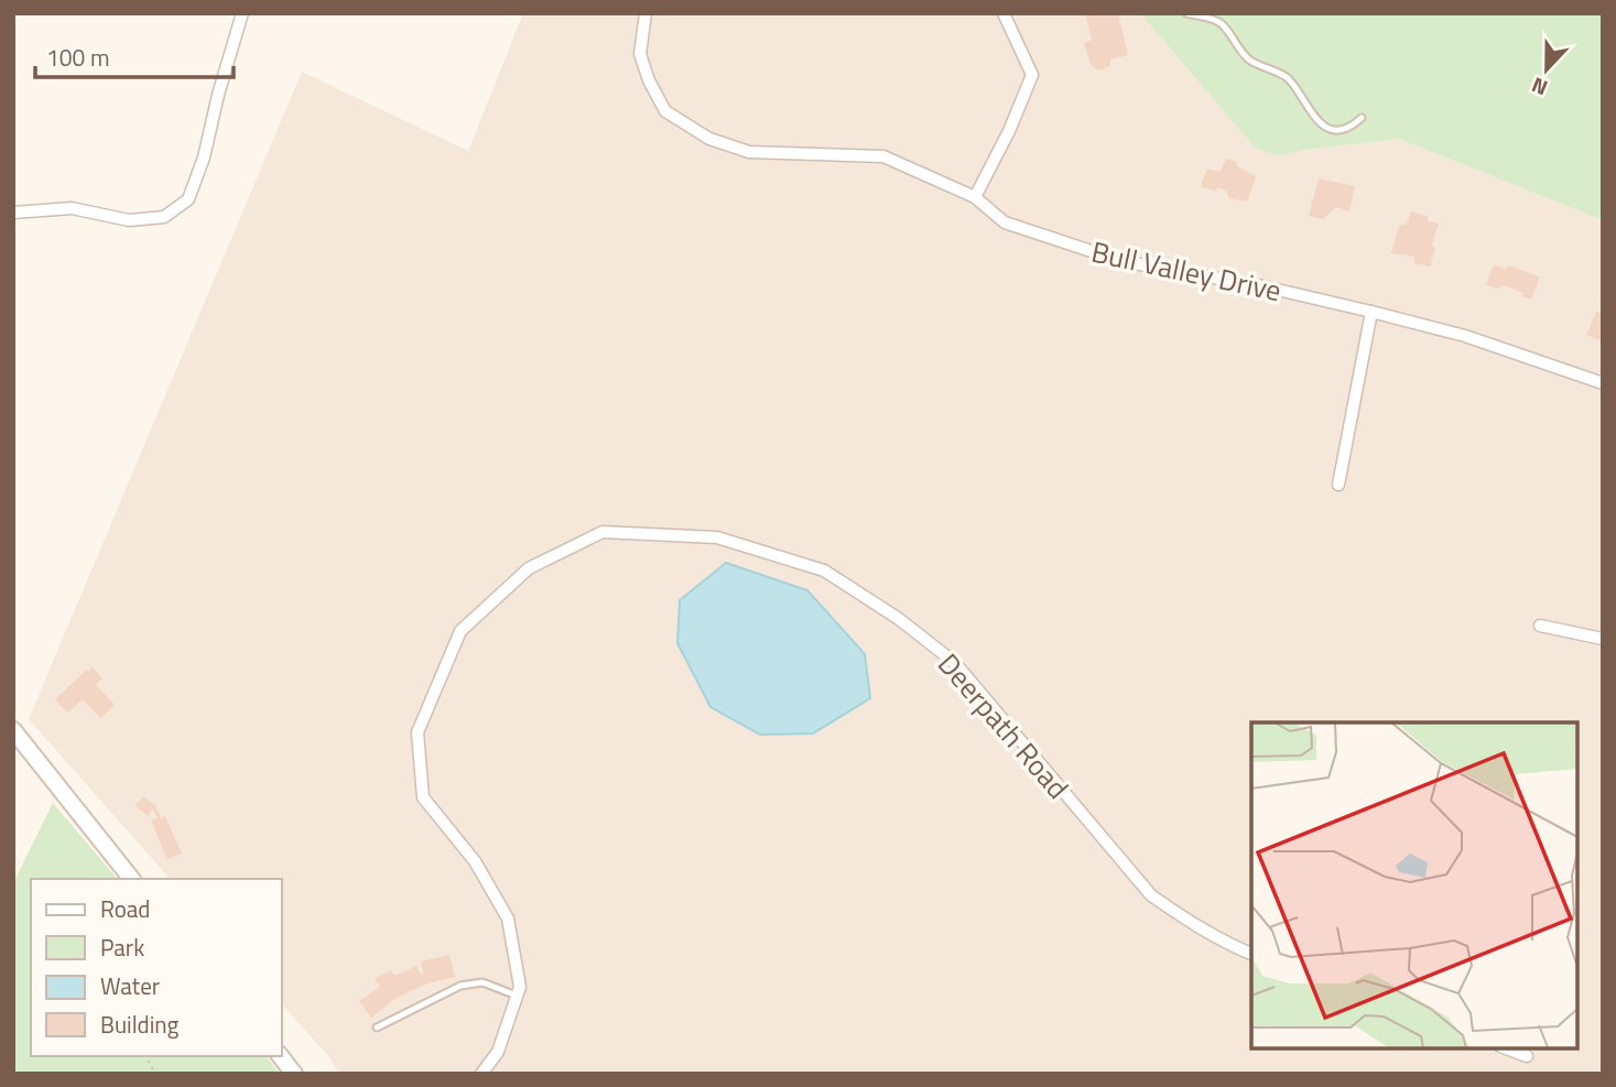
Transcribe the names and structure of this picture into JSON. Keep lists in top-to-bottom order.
{
  "streets": {
    "street": ["Bull Valley Drive", "Deerpath Road"]
  },
  "legend": [
    "Road",
    "Park",
    "Water",
    "Building"
  ],
  "scale_bar": "100 m",
  "north": "bottom"
}
